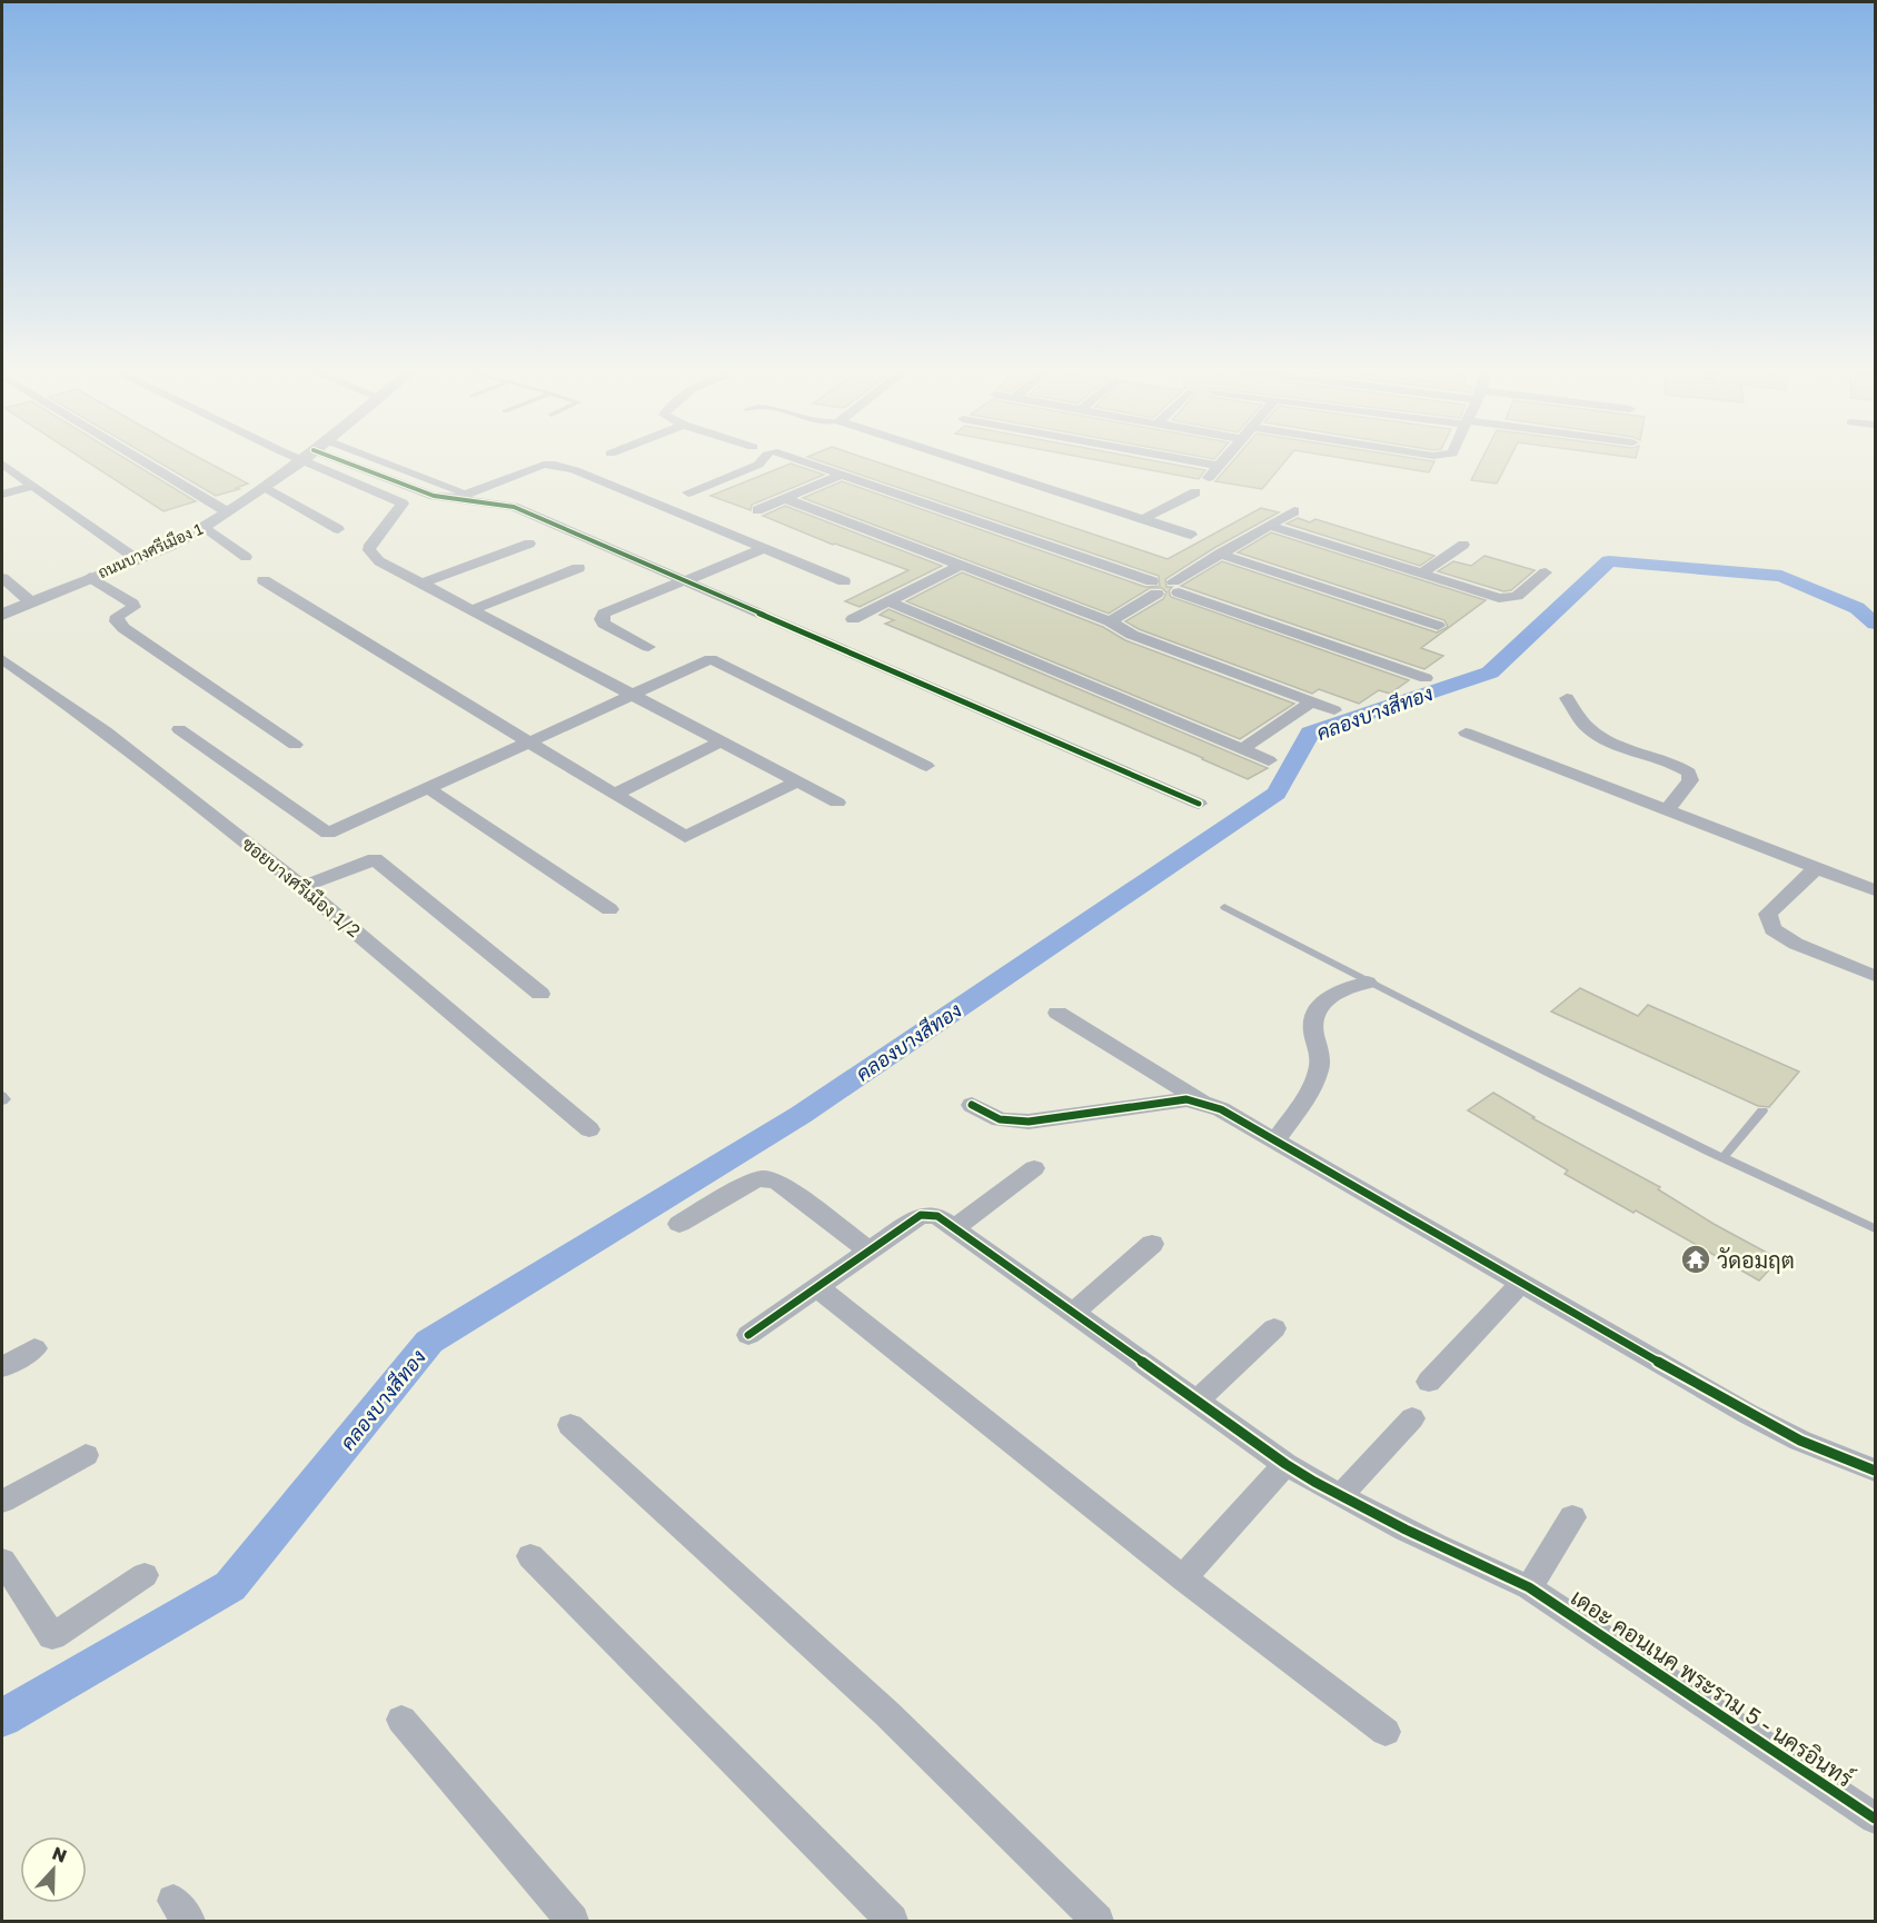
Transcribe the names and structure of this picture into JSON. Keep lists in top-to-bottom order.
{
  "streets": {
    "street": ["ถนนบางศรีเมือง 1", "ซอยบางศรีเมือง 1/2", "เดอะ คอนเนค พระราม 5 - นครอินทร์"]
  },
  "water": ["คลองบางสีทอง"],
  "places": {
    "temple": ["วัดอมฤต"]
  },
  "north": "top"
}
